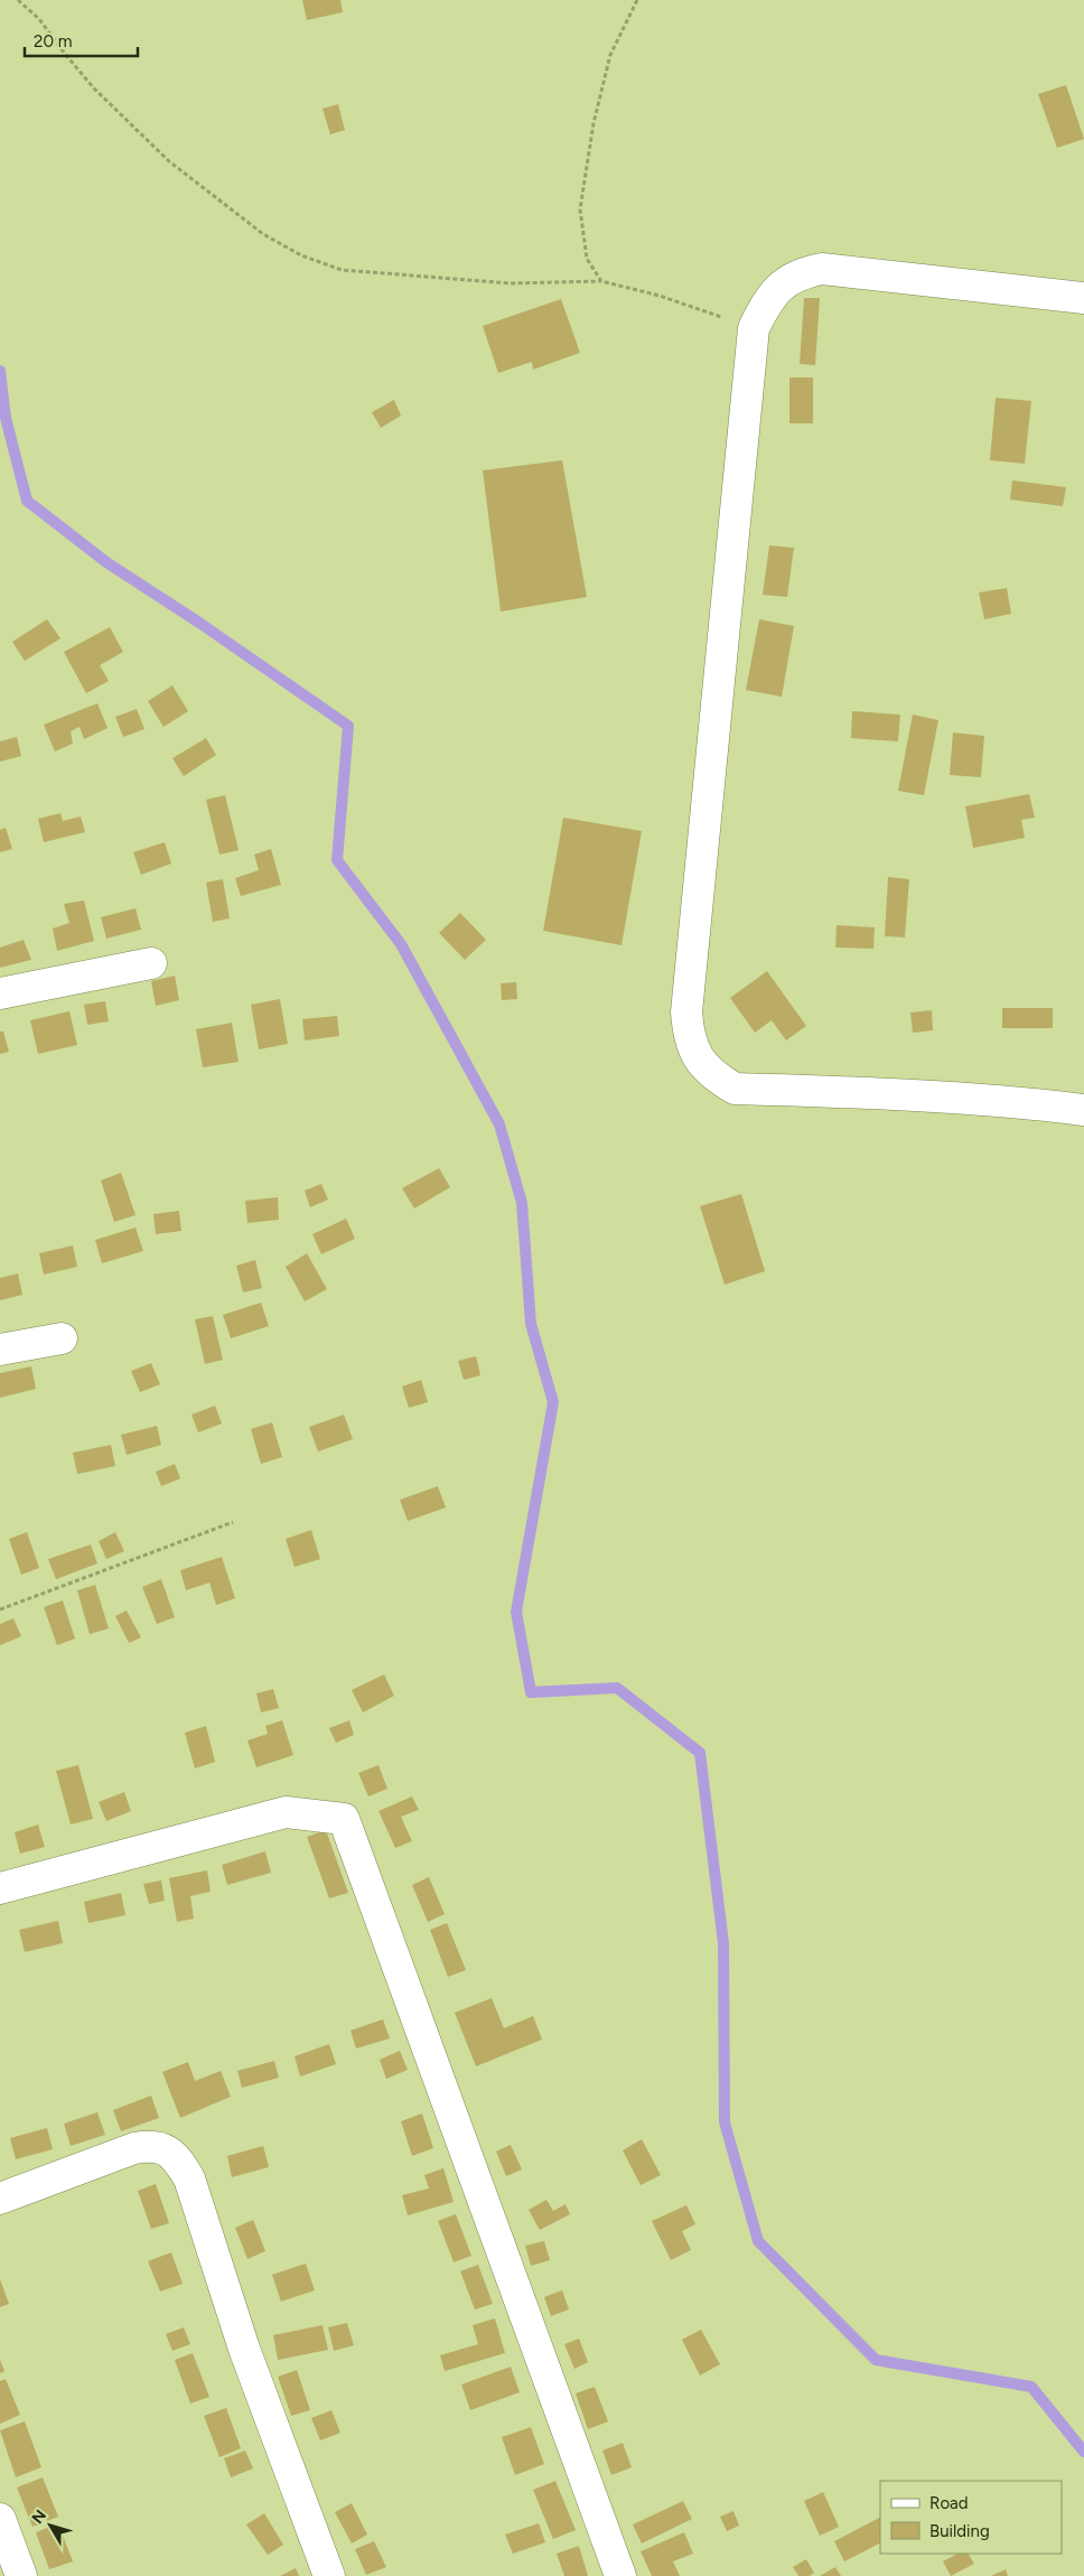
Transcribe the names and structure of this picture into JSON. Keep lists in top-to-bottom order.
{
  "legend": ["Road", "Building"],
  "scale_bar": "20 m",
  "north": "top left"
}
